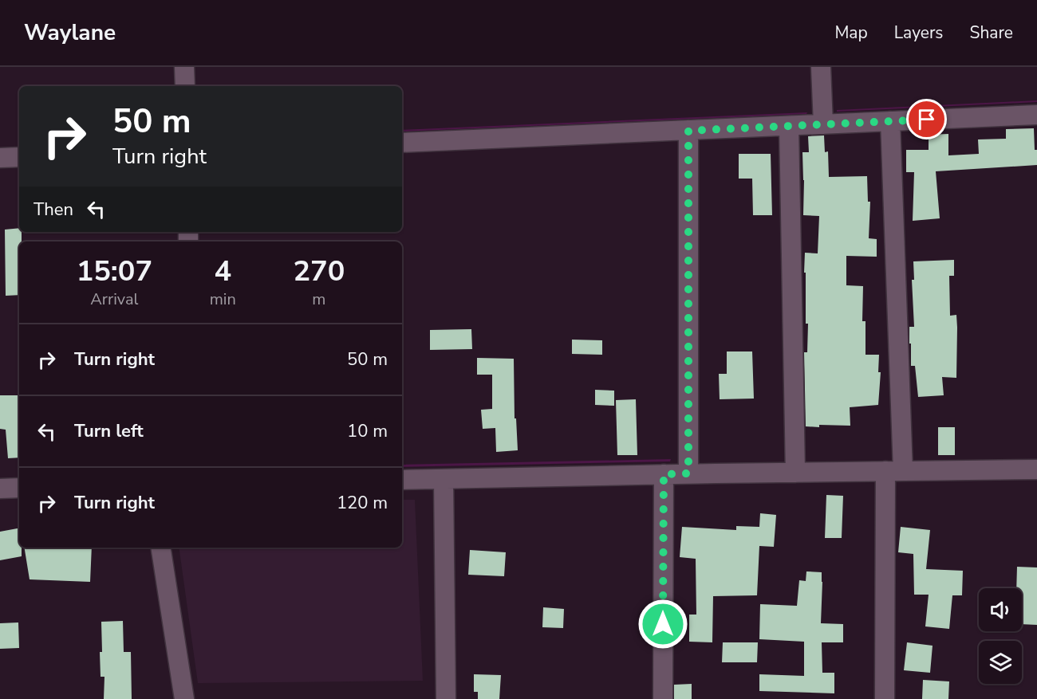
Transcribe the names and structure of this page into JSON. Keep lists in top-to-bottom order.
{
  "page": {
    "header": "Waylane",
    "nav": ["Map", "Layers", "Share"],
    "turn": ["50 m", "Turn right"],
    "then": "Then",
    "eta": [
      "15:07",
      "Arrival",
      "4",
      "min",
      "270",
      "m"
    ],
    "list": [
      {
        "name": "Turn right",
        "value": "50 m"
      },
      {
        "name": "Turn left",
        "value": "10 m"
      },
      {
        "name": "Turn right",
        "value": "120 m"
      }
    ]
  }
}
